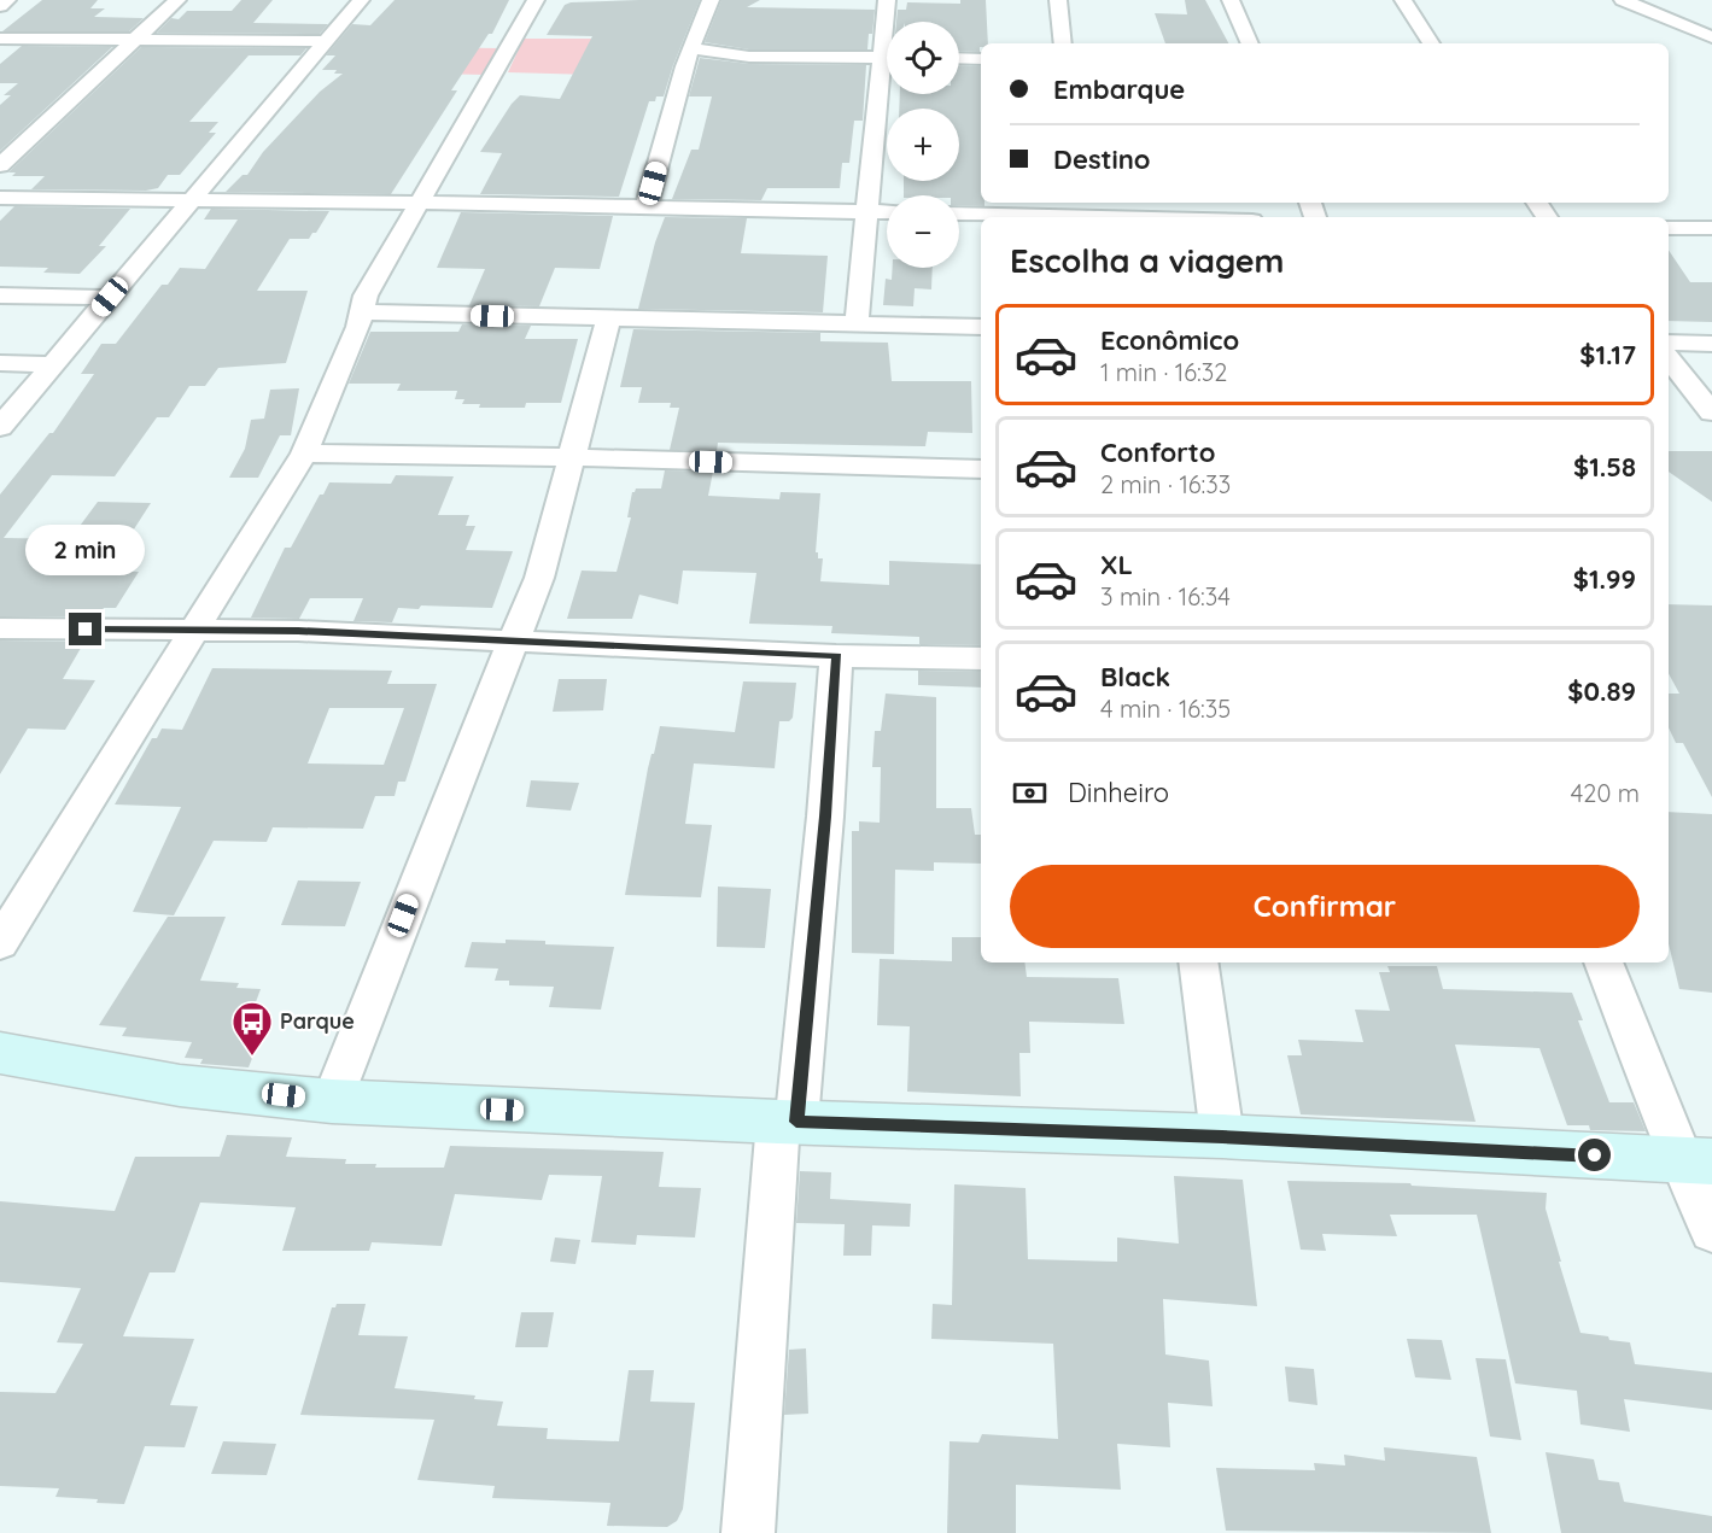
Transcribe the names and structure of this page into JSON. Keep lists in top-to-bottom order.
{
  "places": {
    "bus stop": ["Parque"]
  },
  "page": {
    "map_buttons": ["+", "−"],
    "banner": ["Embarque", "Destino"],
    "heading": "Escolha a viagem",
    "list": [
      {
        "name": "Econômico",
        "note": "1 min · 16:32",
        "value": "$1.17"
      },
      {
        "name": "Conforto",
        "note": "2 min · 16:33",
        "value": "$1.58"
      },
      {
        "name": "XL",
        "note": "3 min · 16:34",
        "value": "$1.99"
      },
      {
        "name": "Black",
        "note": "4 min · 16:35",
        "value": "$0.89"
      }
    ],
    "bubble": "2 min",
    "pay": ["Dinheiro", "420 m"],
    "buttons": "Confirmar"
  }
}
